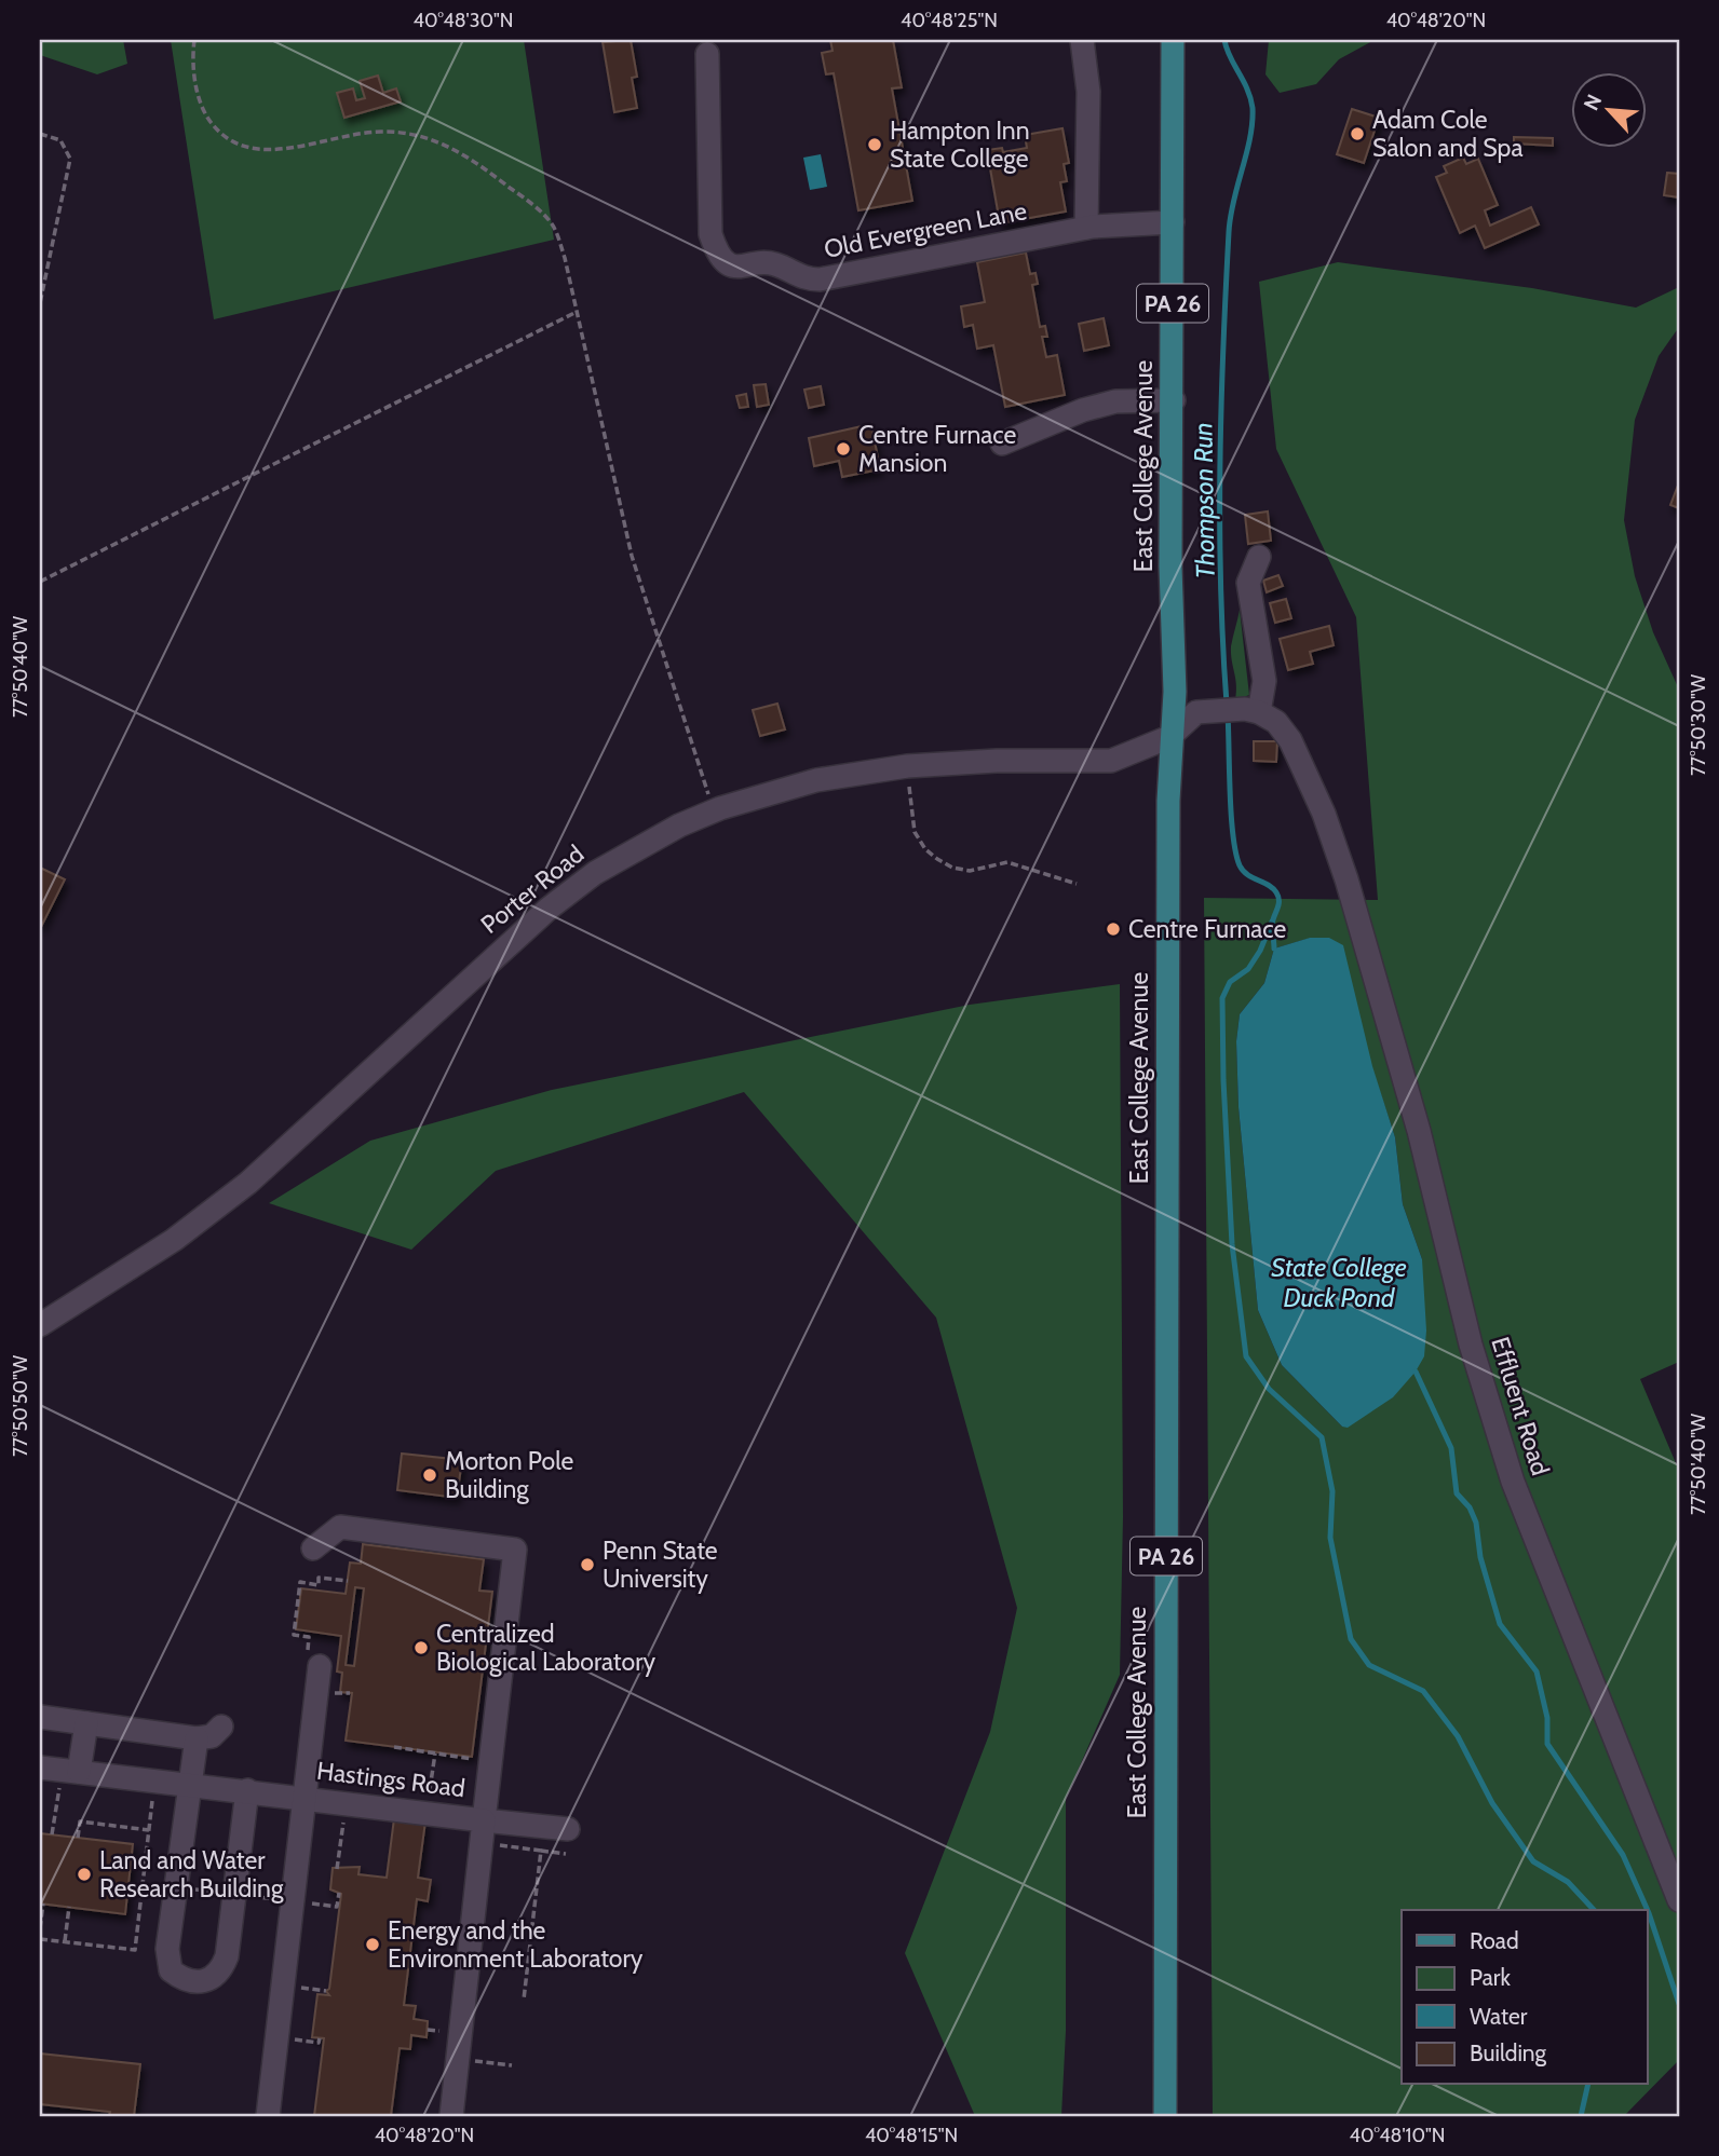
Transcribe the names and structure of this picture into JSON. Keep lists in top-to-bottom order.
{
  "streets": {
    "main road": ["PA 26", "East College Avenue"],
    "street": [
      "Old Evergreen Lane",
      "Porter Road",
      "Effluent Road",
      "Hastings Road"
    ]
  },
  "crossings": [
    ["Old Evergreen Lane", "East College Avenue"],
    ["East College Avenue", "Porter Road"],
    ["Porter Road", "Effluent Road"]
  ],
  "water": ["Thompson Run", "State College Duck Pond"],
  "places": [
    "Adam Cole Salon and Spa",
    "Hampton Inn State College",
    "Centre Furnace Mansion",
    "Centre Furnace",
    "Morton Pole Building",
    "Penn State University",
    "Centralized Biological Laboratory",
    "Land and Water Research Building",
    "Energy and the Environment Laboratory"
  ],
  "legend": [
    "Road",
    "Park",
    "Water",
    "Building"
  ],
  "north": "top left",
  "coordinates": [
    "40°48'30\"N",
    "40°48'25\"N",
    "40°48'20\"N",
    "77°50'40\"W",
    "77°50'30\"W",
    "77°50'50\"W",
    "40°48'15\"N",
    "40°48'10\"N"
  ]
}
